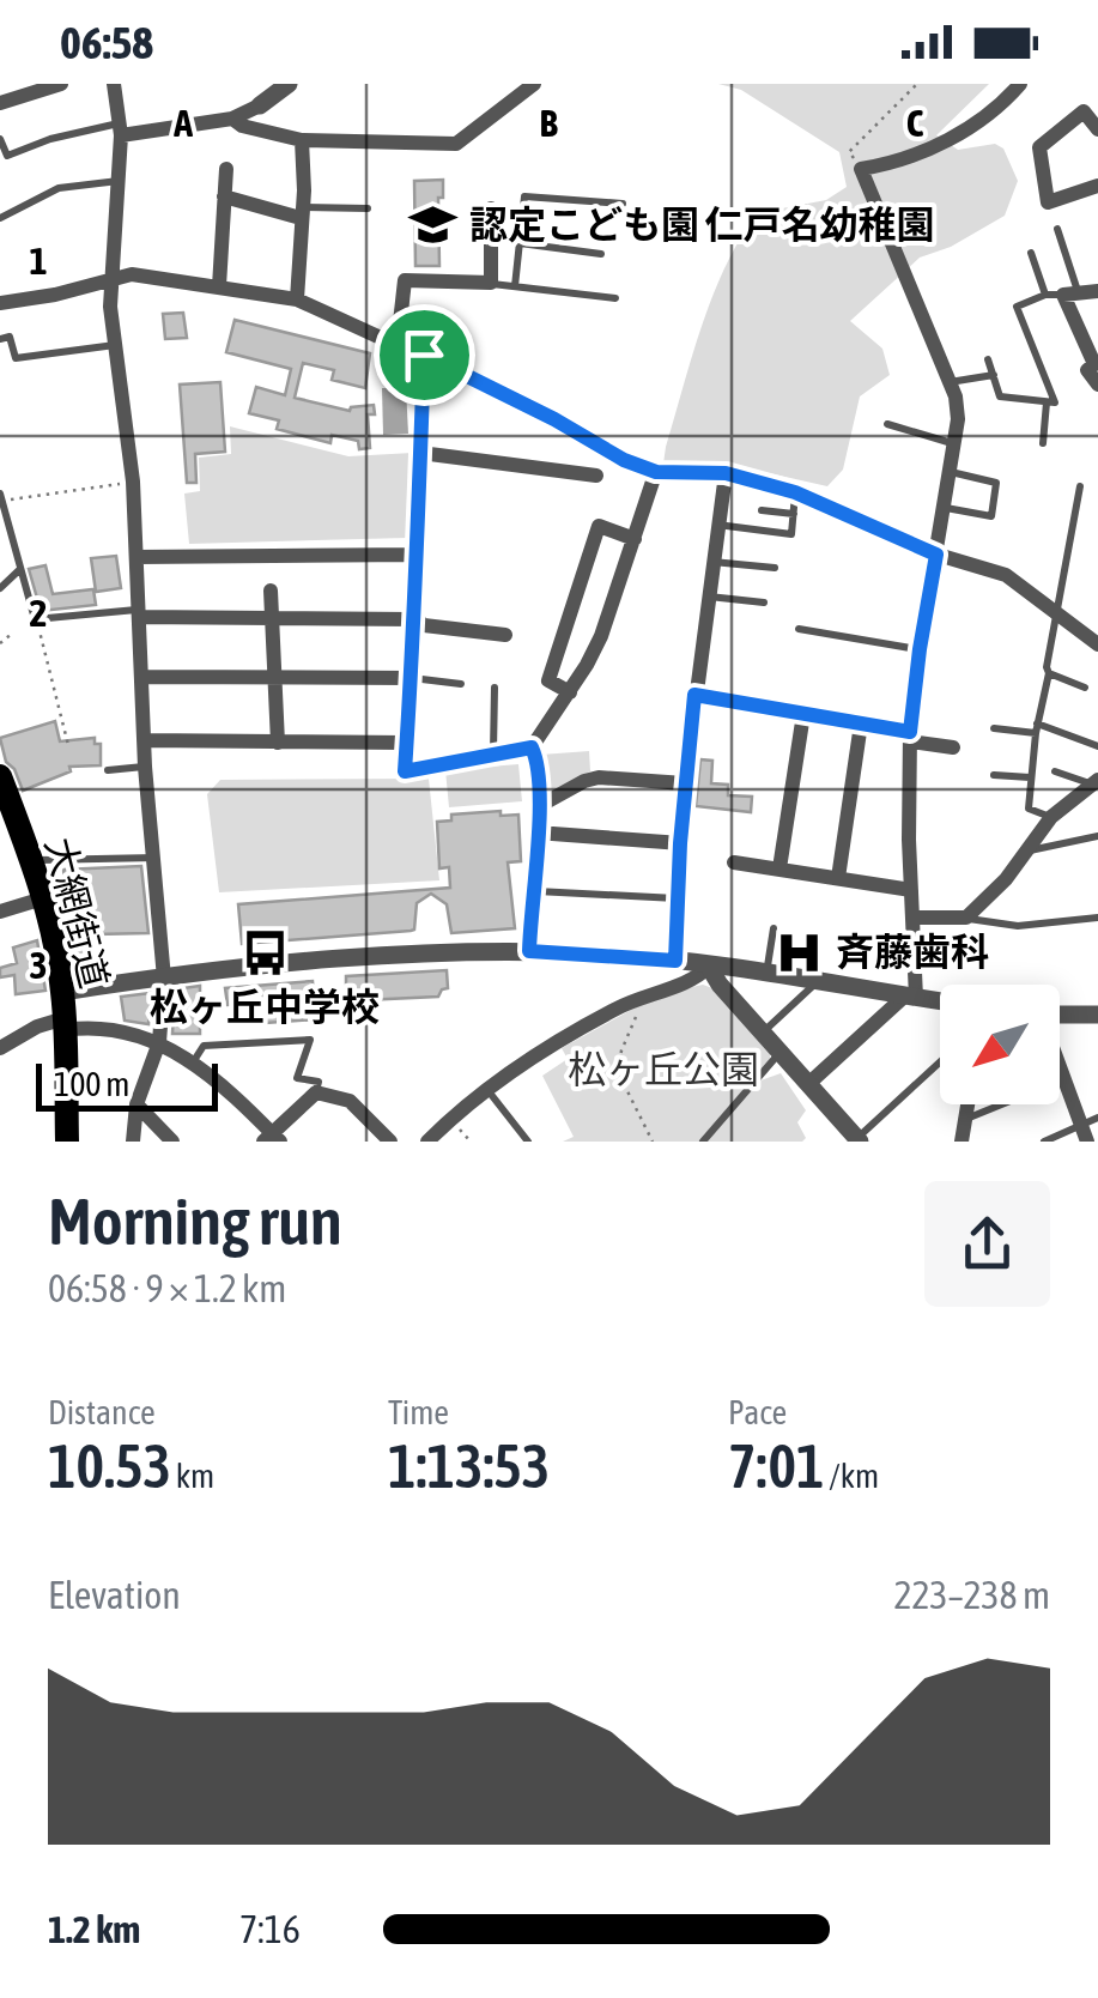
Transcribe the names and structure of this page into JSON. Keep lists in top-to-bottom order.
{
  "streets": {
    "main road": ["大網街道"]
  },
  "parks": ["松ヶ丘公園"],
  "places": {
    "school or university": ["認定こども園 仁戸名幼稚園"],
    "hospital": ["斉藤歯科"],
    "bus stop": ["松ヶ丘中学校"]
  },
  "scale_bar": "100 m",
  "north": "bottom left",
  "page": {
    "status": "06:58",
    "scale": "100 m",
    "heading": ["Morning run", "06:58 · 9 × 1.2 km"],
    "stats": [
      ["Distance", "10.53 km"],
      ["Time", "1:13:53"],
      ["Pace", "7:01 /km"]
    ],
    "chart": ["Elevation", "223–238 m"],
    "list": [
      {
        "name": "1.2 km",
        "note": "7:16"
      }
    ]
  },
  "grid": {
    "columns": ["A", "B", "C"],
    "rows": ["1", "2", "3"]
  }
}
